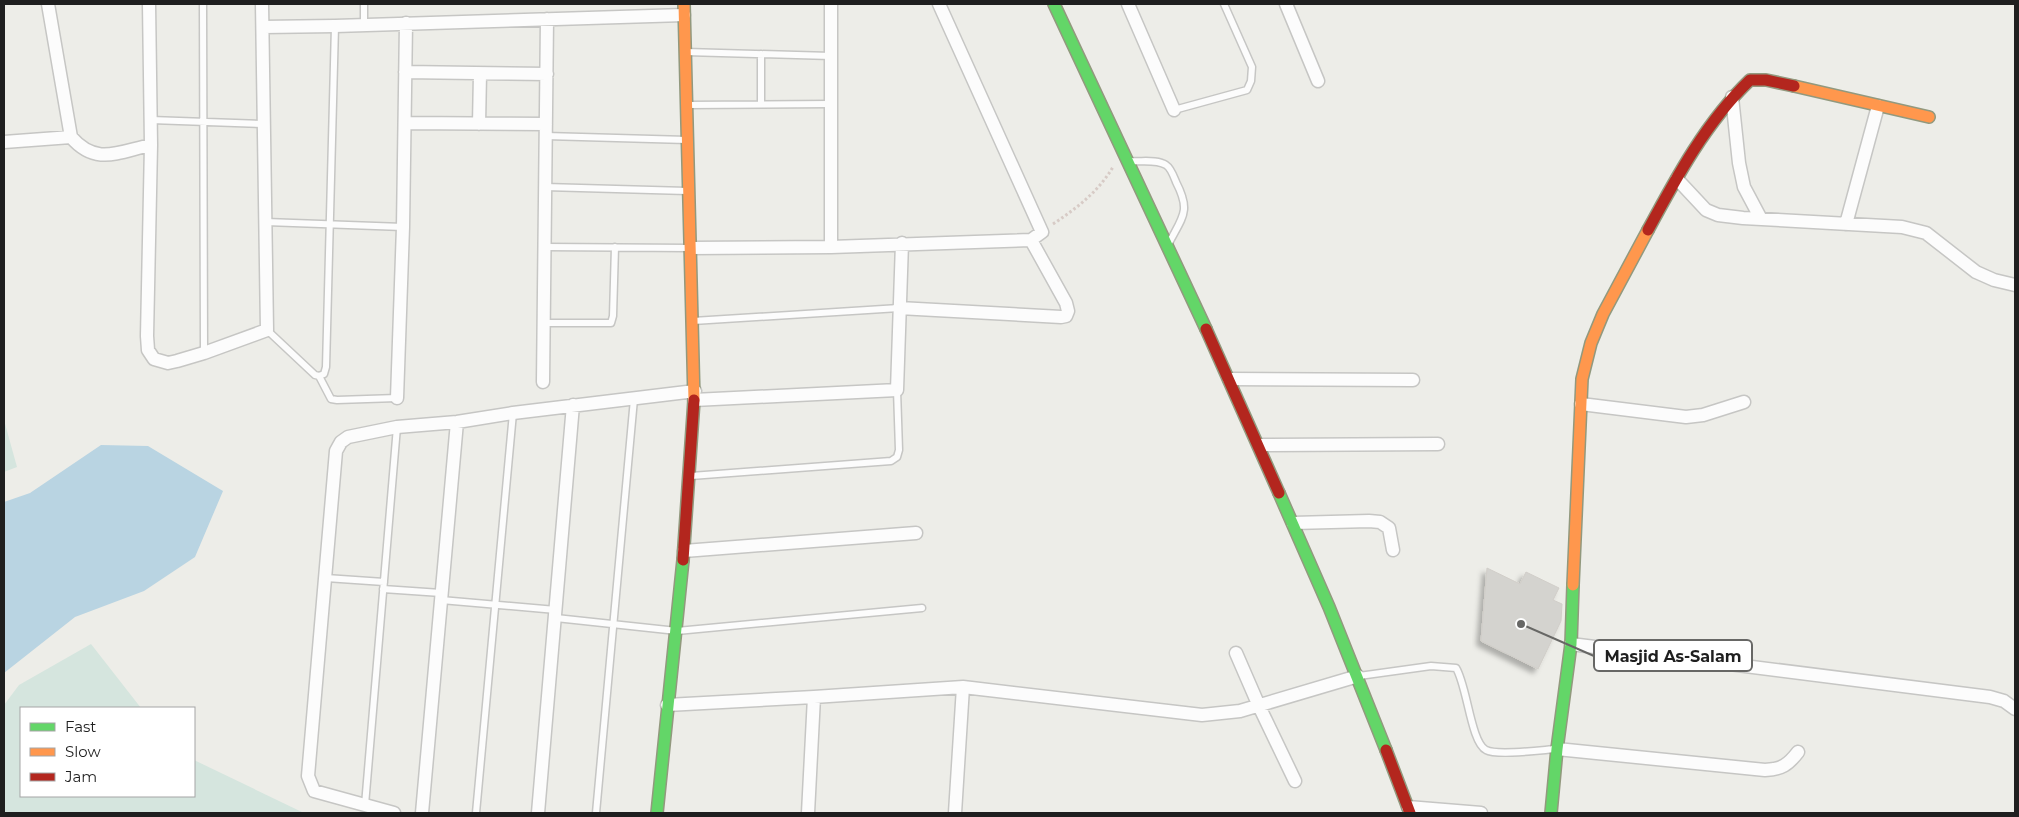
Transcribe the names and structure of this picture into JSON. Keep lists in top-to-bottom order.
{
  "places": ["Masjid As-Salam"],
  "legend": ["Fast", "Slow", "Jam"]
}
